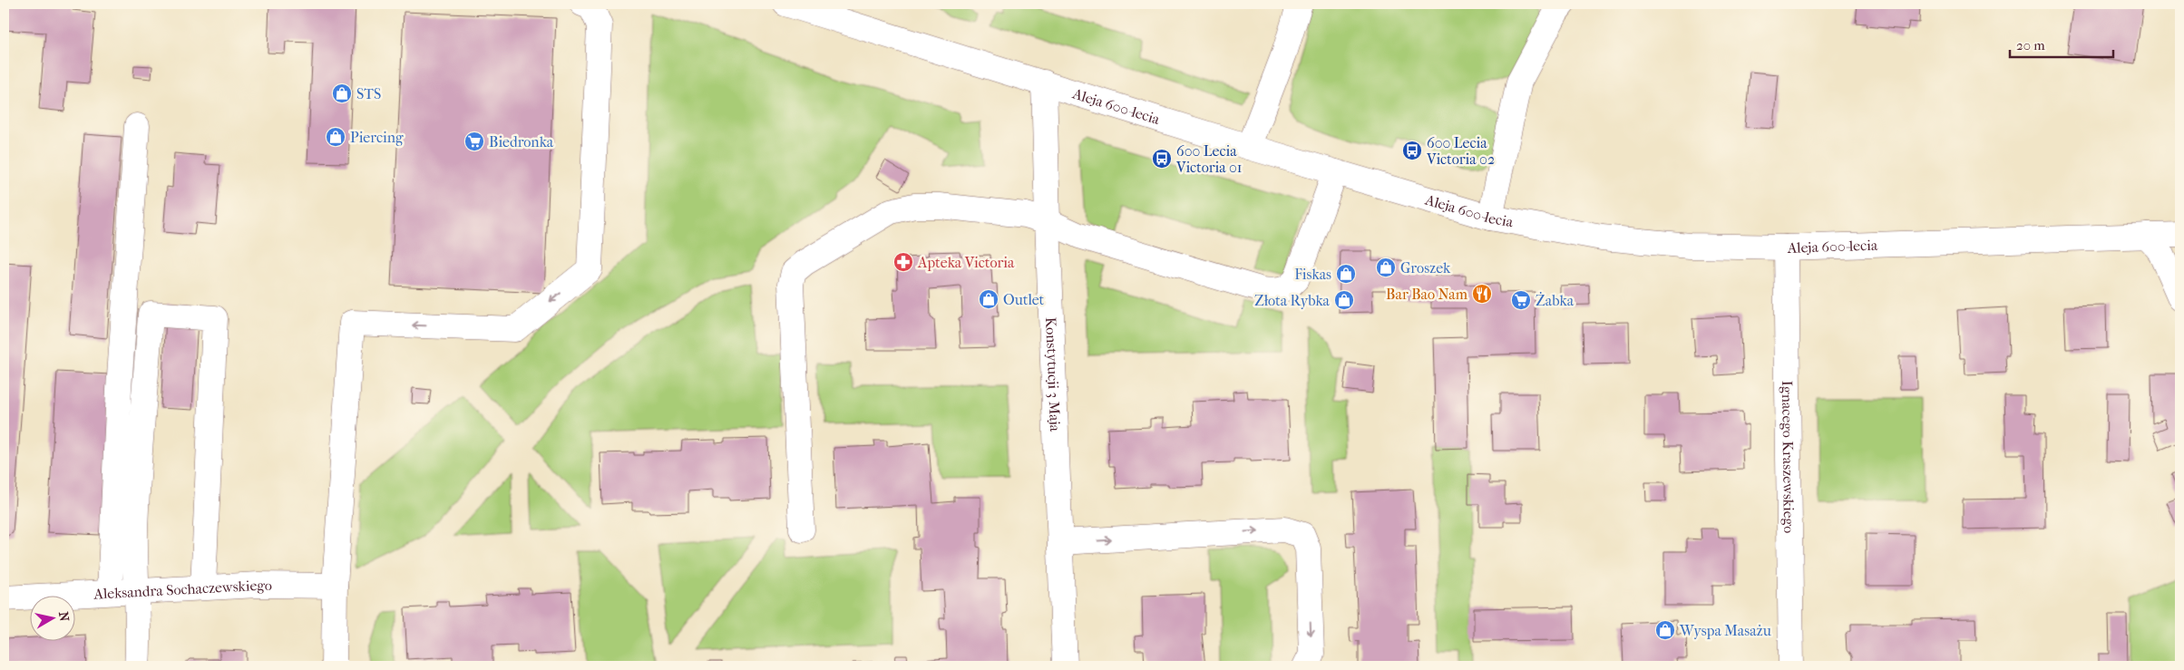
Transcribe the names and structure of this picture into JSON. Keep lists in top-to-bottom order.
{
  "streets": {
    "street": [
      "Aleja 600-lecia",
      "Konstytucji 3 Maja",
      "Ignacego Kraszewskiego",
      "Aleksandra Sochaczewskiego"
    ]
  },
  "crossings": [
    ["Aleja 600-lecia", "Konstytucji 3 Maja"],
    ["Aleja 600-lecia", "Ignacego Kraszewskiego"]
  ],
  "places": {
    "shop": [
      "STS",
      "Piercing",
      "Groszek",
      "Fiskas",
      "Outlet",
      "Złota Rybka",
      "Wyspa Masażu"
    ],
    "supermarket": ["Biedronka", "Żabka"],
    "bus stop": ["600 Lecia Victoria 02", "600 Lecia Victoria 01"],
    "pharmacy": ["Apteka Victoria"],
    "restaurant": ["Bar Bao Nam"]
  },
  "scale_bar": "20 m",
  "north": "right"
}
